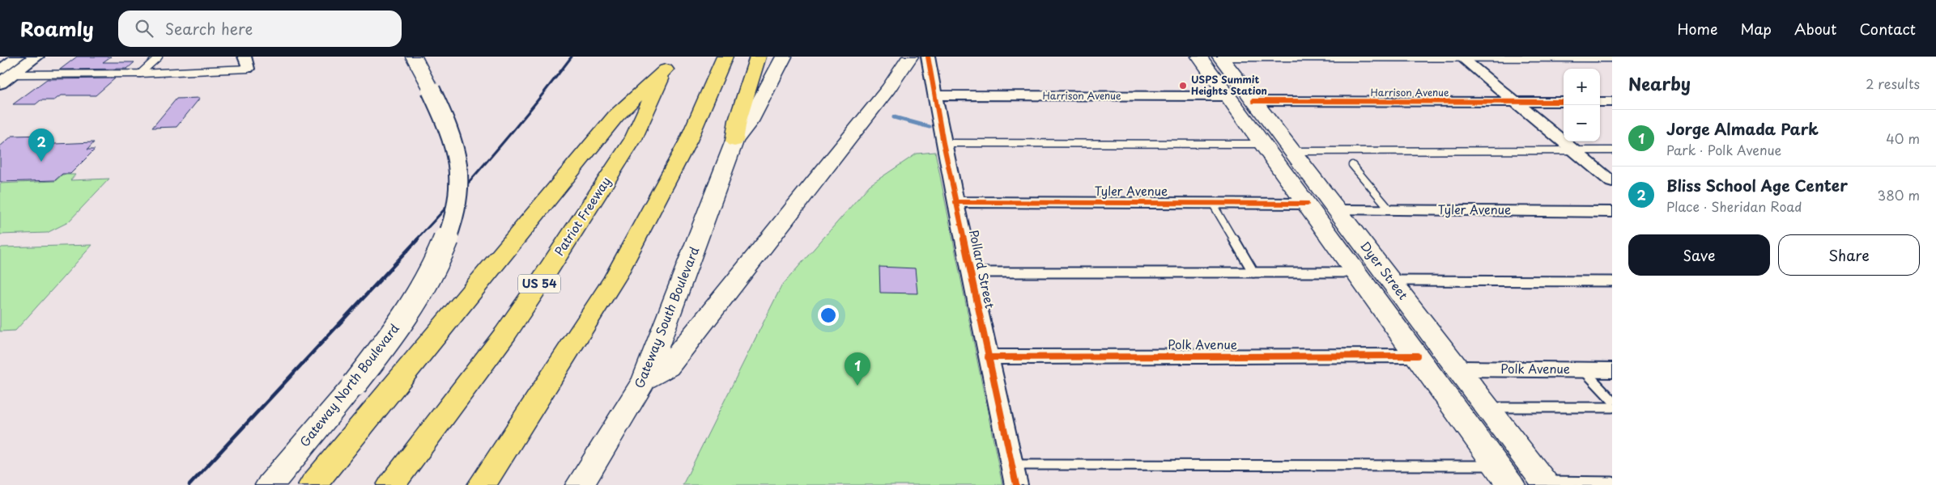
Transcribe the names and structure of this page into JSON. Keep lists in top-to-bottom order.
{
  "streets": {
    "highway": ["Patriot Freeway", "US 54"],
    "main road": ["Dyer Street", "Gateway South Boulevard", "Gateway North Boulevard"],
    "street": [
      "Harrison Avenue",
      "Tyler Avenue",
      "Pollard Street",
      "Polk Avenue"
    ]
  },
  "crossings": [
    ["Harrison Avenue", "Pollard Street"],
    ["Harrison Avenue", "Dyer Street"],
    ["Tyler Avenue", "Pollard Street"],
    ["Tyler Avenue", "Dyer Street"],
    ["Pollard Street", "Polk Avenue"],
    ["Dyer Street", "Polk Avenue"]
  ],
  "places": ["USPS Summit Heights Station"],
  "page": {
    "header": "Roamly",
    "search": "Search here",
    "nav": [
      "Home",
      "Map",
      "About",
      "Contact"
    ],
    "heading": ["Nearby", "2 results"],
    "map_buttons": ["+", "−"],
    "list": [
      {
        "mark": "1",
        "name": "Jorge Almada Park",
        "note": "Park · Polk Avenue",
        "value": "40 m"
      },
      {
        "mark": "2",
        "name": "Bliss School Age Center",
        "note": "Place · Sheridan Road",
        "value": "380 m"
      }
    ],
    "pins": ["2", "1"],
    "buttons": ["Save", "Share"]
  }
}
